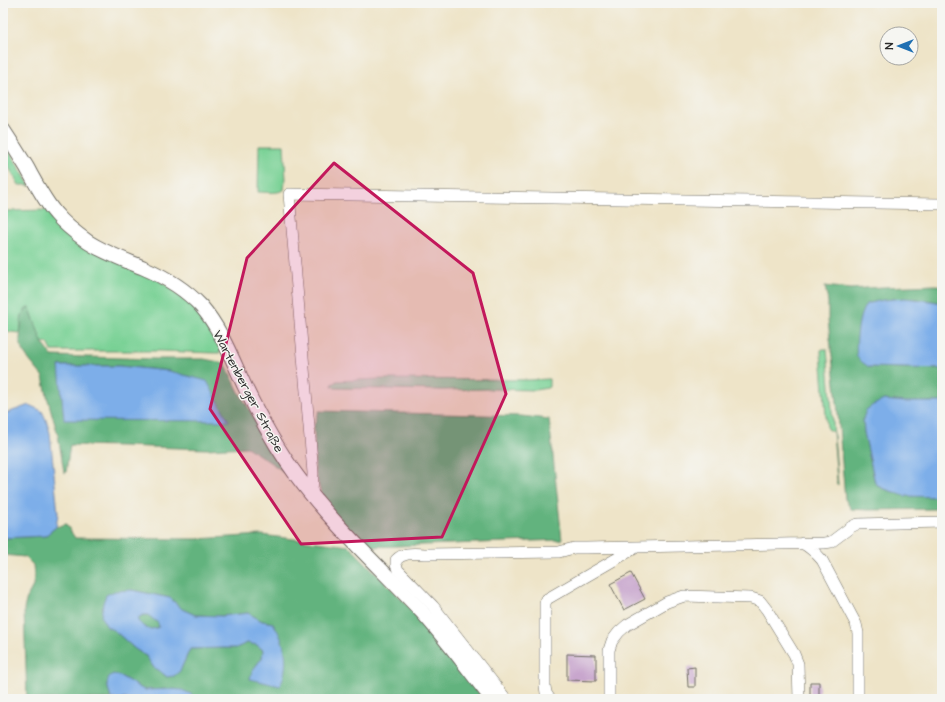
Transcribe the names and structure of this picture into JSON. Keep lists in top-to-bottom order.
{
  "streets": {
    "main road": ["Wartenberger Straße"]
  },
  "north": "left"
}
